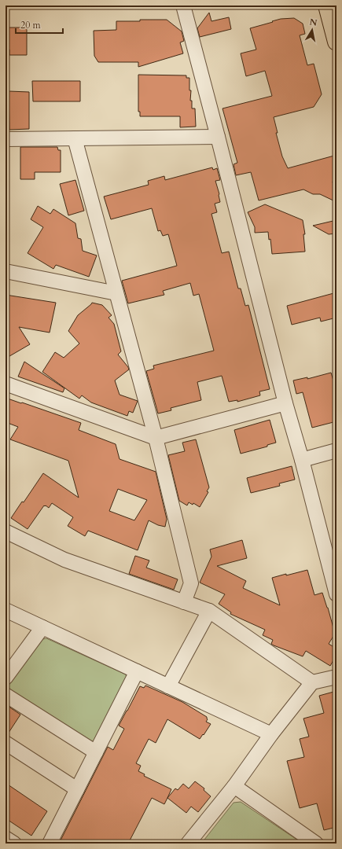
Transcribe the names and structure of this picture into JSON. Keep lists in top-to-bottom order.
{
  "scale_bar": "20 m",
  "north": "top"
}
